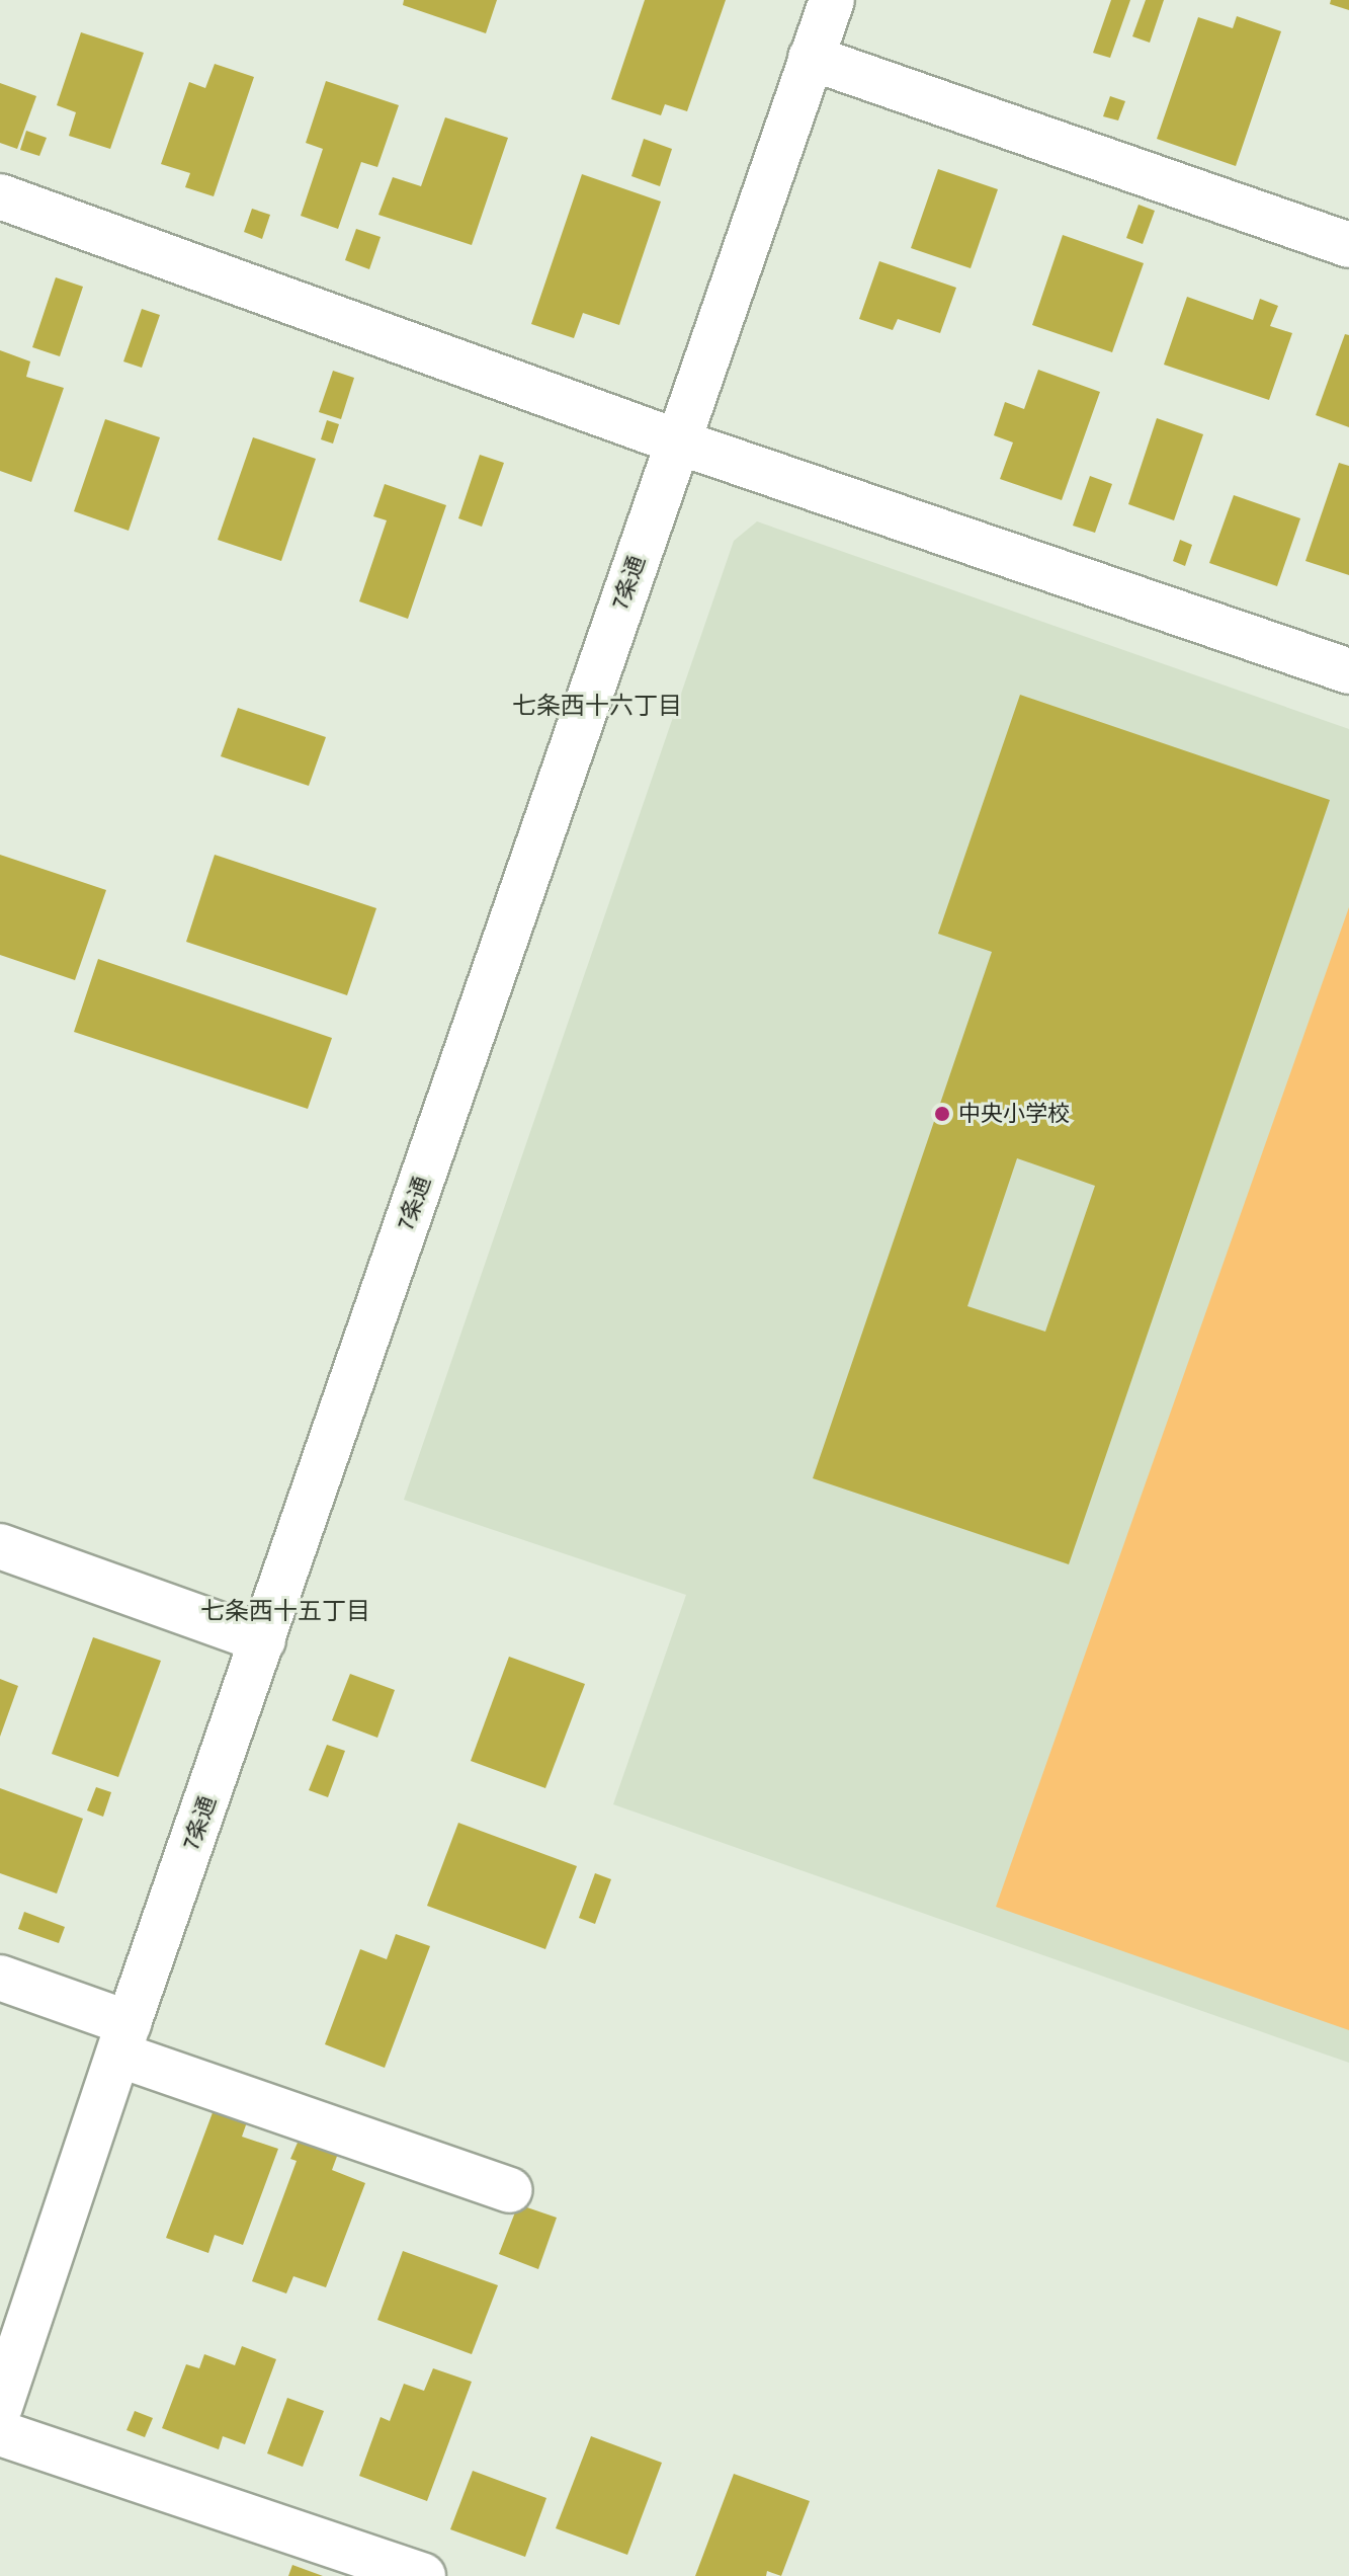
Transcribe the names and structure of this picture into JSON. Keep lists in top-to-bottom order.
{
  "streets": {
    "street": ["7条通"]
  },
  "districts": ["七条西十六丁目", "七条西十五丁目"],
  "places": ["中央小学校"]
}
